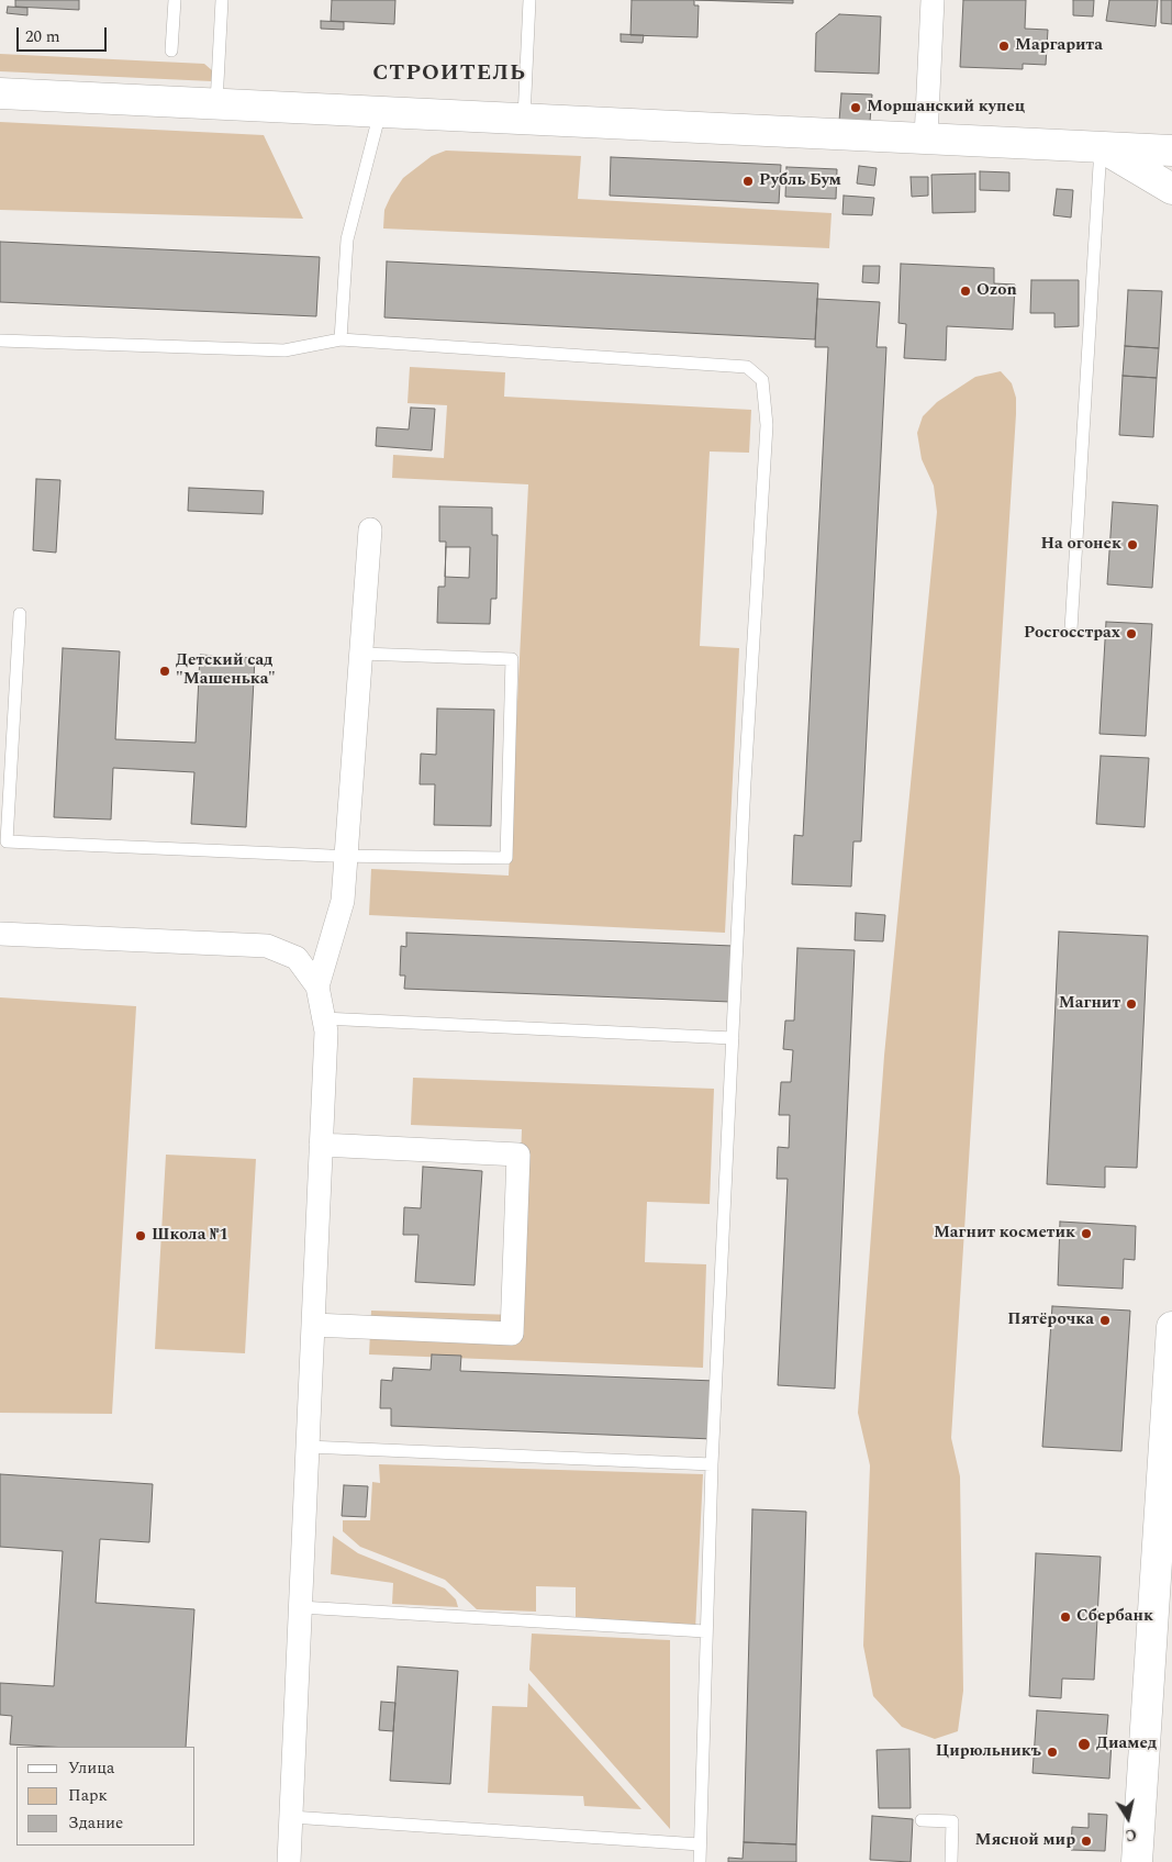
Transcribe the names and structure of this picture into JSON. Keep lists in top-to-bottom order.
{
  "districts": ["СТРОИТЕЛЬ"],
  "places": [
    "Маргарита",
    "Моршанский купец",
    "Рубль Бум",
    "Ozon",
    "На огонек",
    "Росгосстрах",
    "Детский сад \"Машенька\"",
    "Магнит",
    "Магнит косметик",
    "Школа №1",
    "Пятёрочка",
    "Сбербанк",
    "Диамед",
    "Цирюльникъ",
    "Мясной мир"
  ],
  "legend": ["Улица", "Парк", "Здание"],
  "scale_bar": "20 m",
  "north": "bottom"
}
